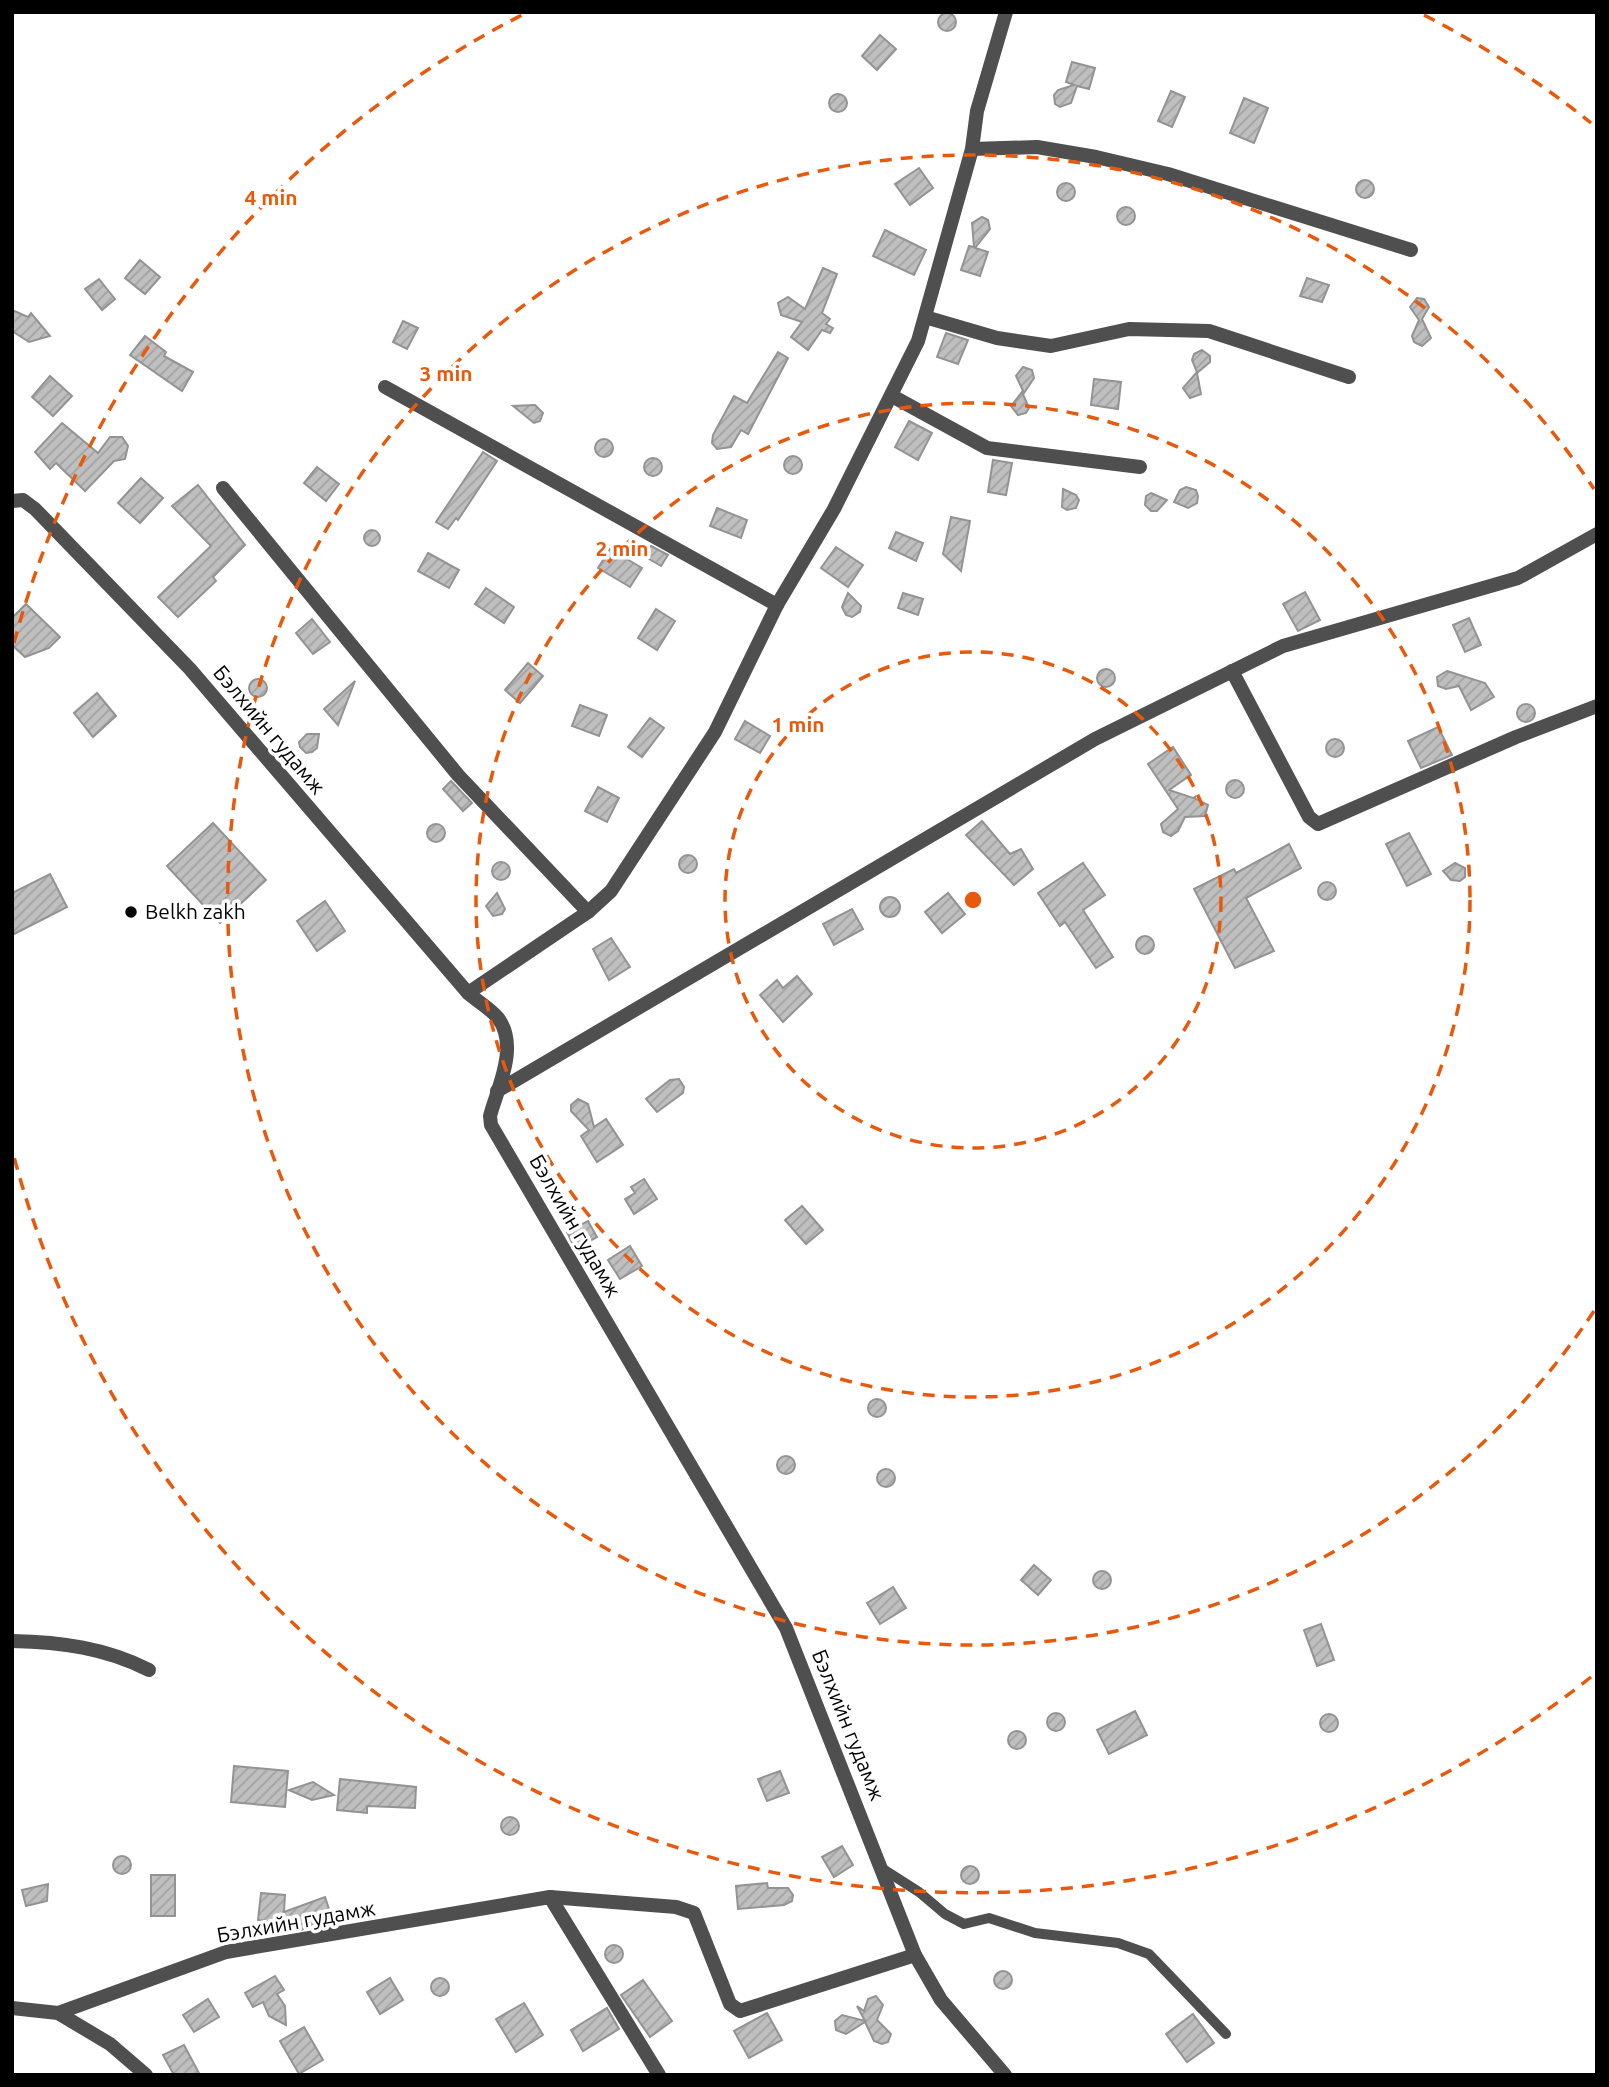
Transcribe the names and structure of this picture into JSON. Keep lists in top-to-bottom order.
{
  "streets": {
    "street": ["Бэлхийн гудамж"]
  },
  "places": ["Belkh zakh"],
  "rings": [
    "4 min",
    "3 min",
    "2 min",
    "1 min"
  ]
}
